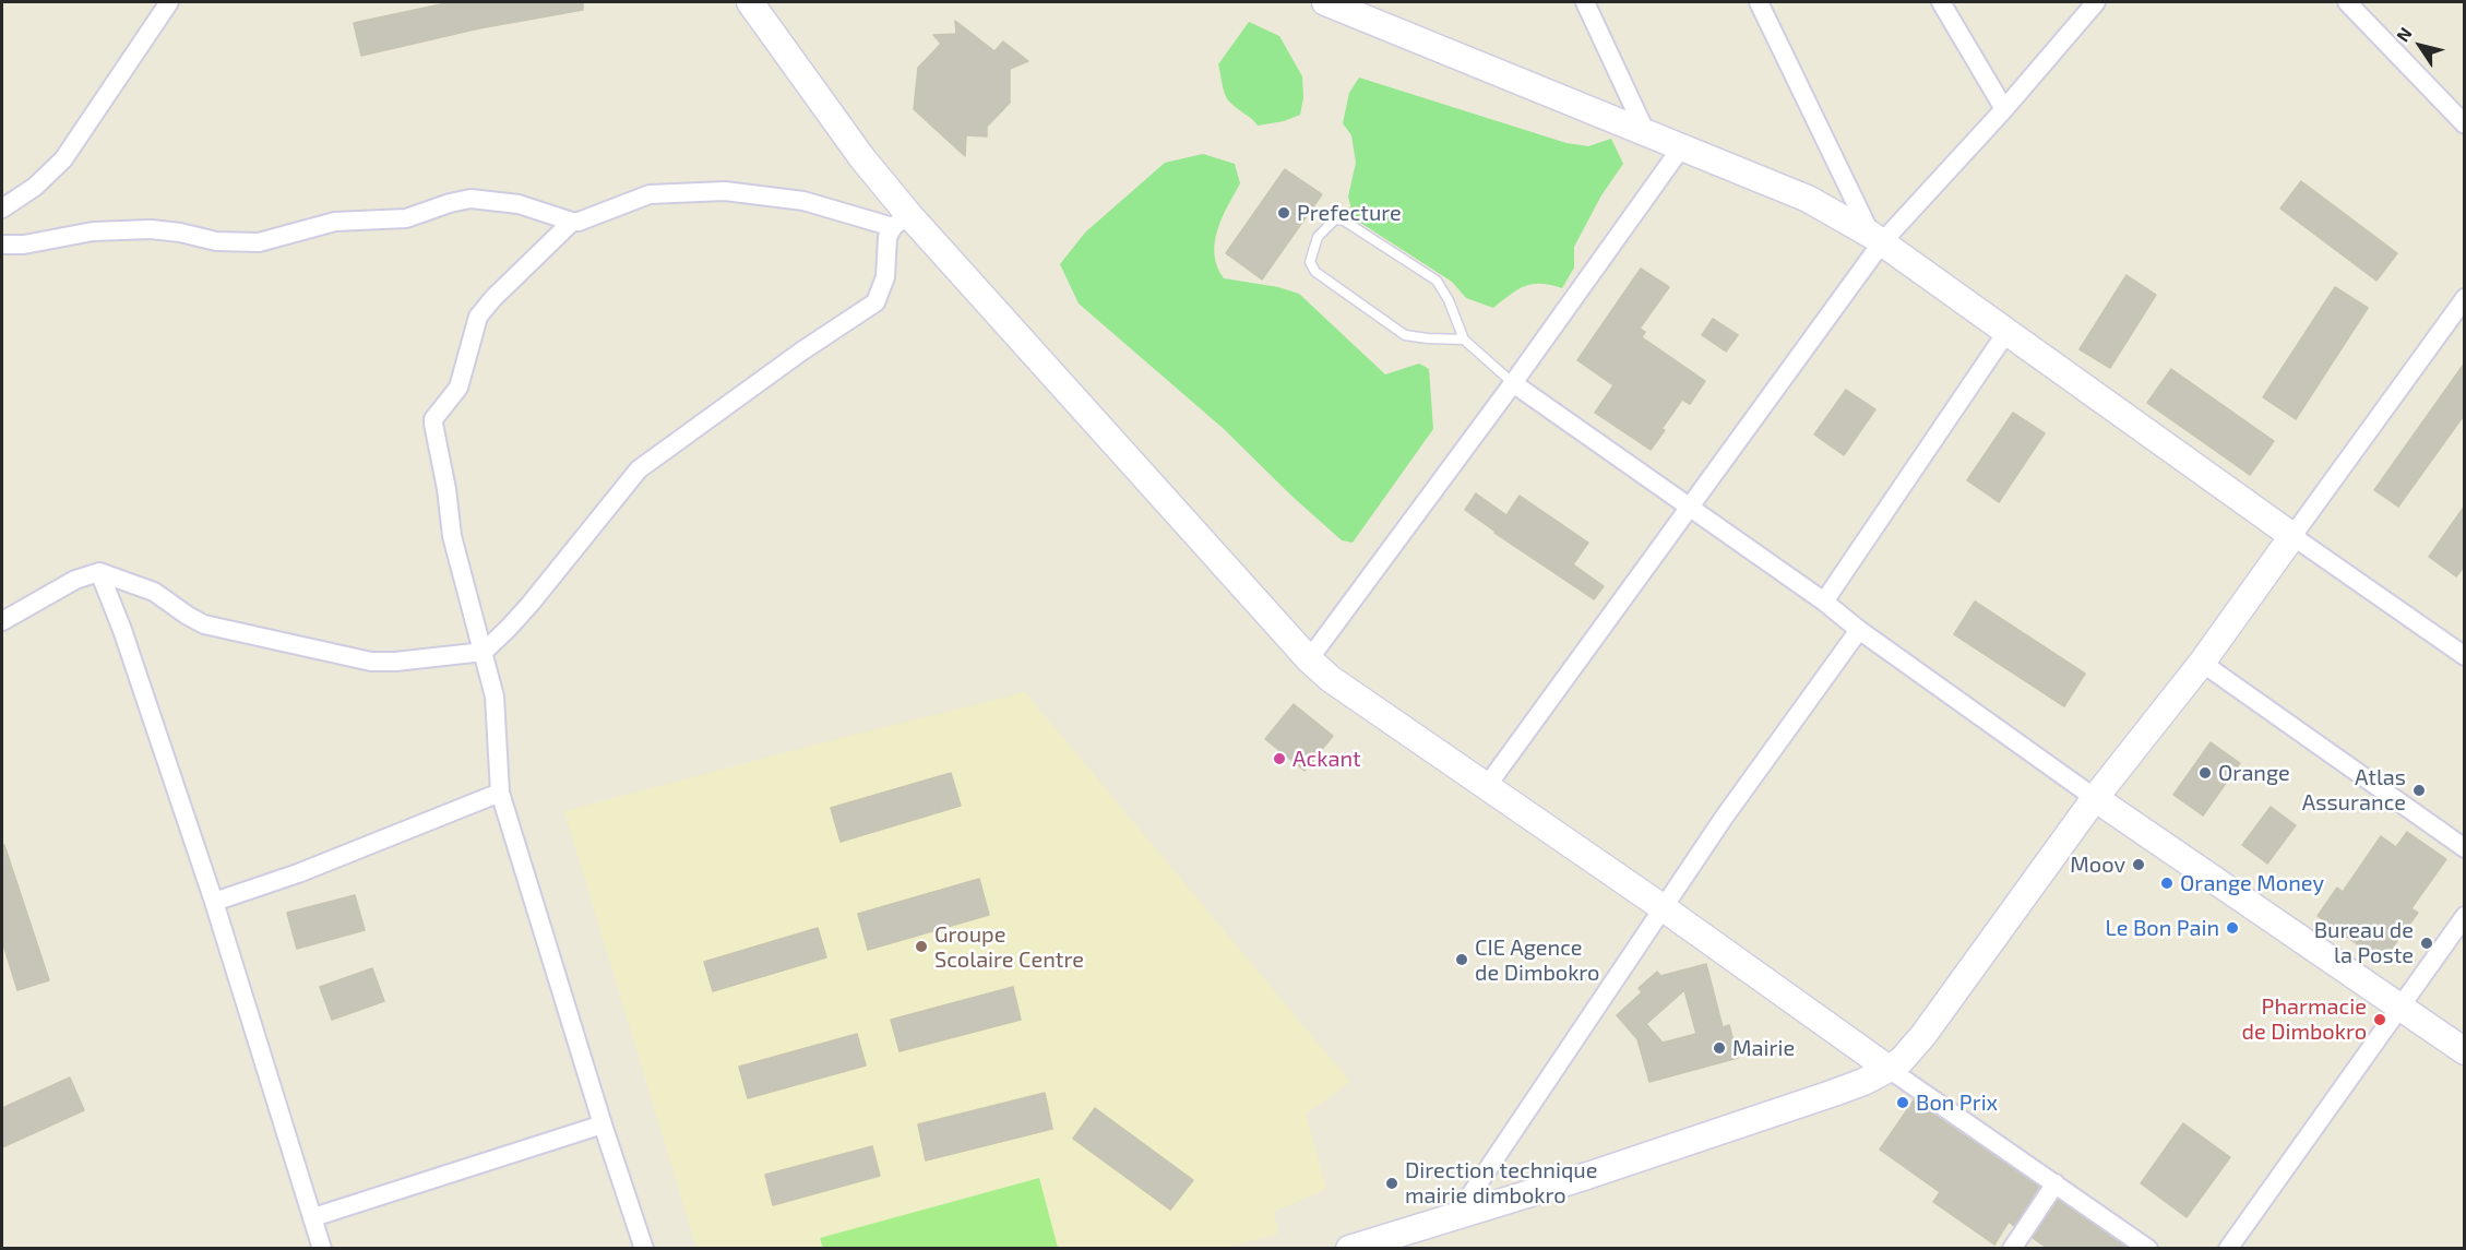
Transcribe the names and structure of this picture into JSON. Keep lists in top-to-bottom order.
{
  "places": [
    "Prefecture",
    "Ackant",
    "Orange",
    "Atlas Assurance",
    "Moov",
    "Orange Money",
    "Le Bon Pain",
    "Bureau de la Poste",
    "Groupe Scolaire Centre",
    "CIE Agence de Dimbokro",
    "Pharmacie de Dimbokro",
    "Mairie",
    "Bon Prix",
    "Direction technique mairie dimbokro"
  ],
  "north": "top left"
}
